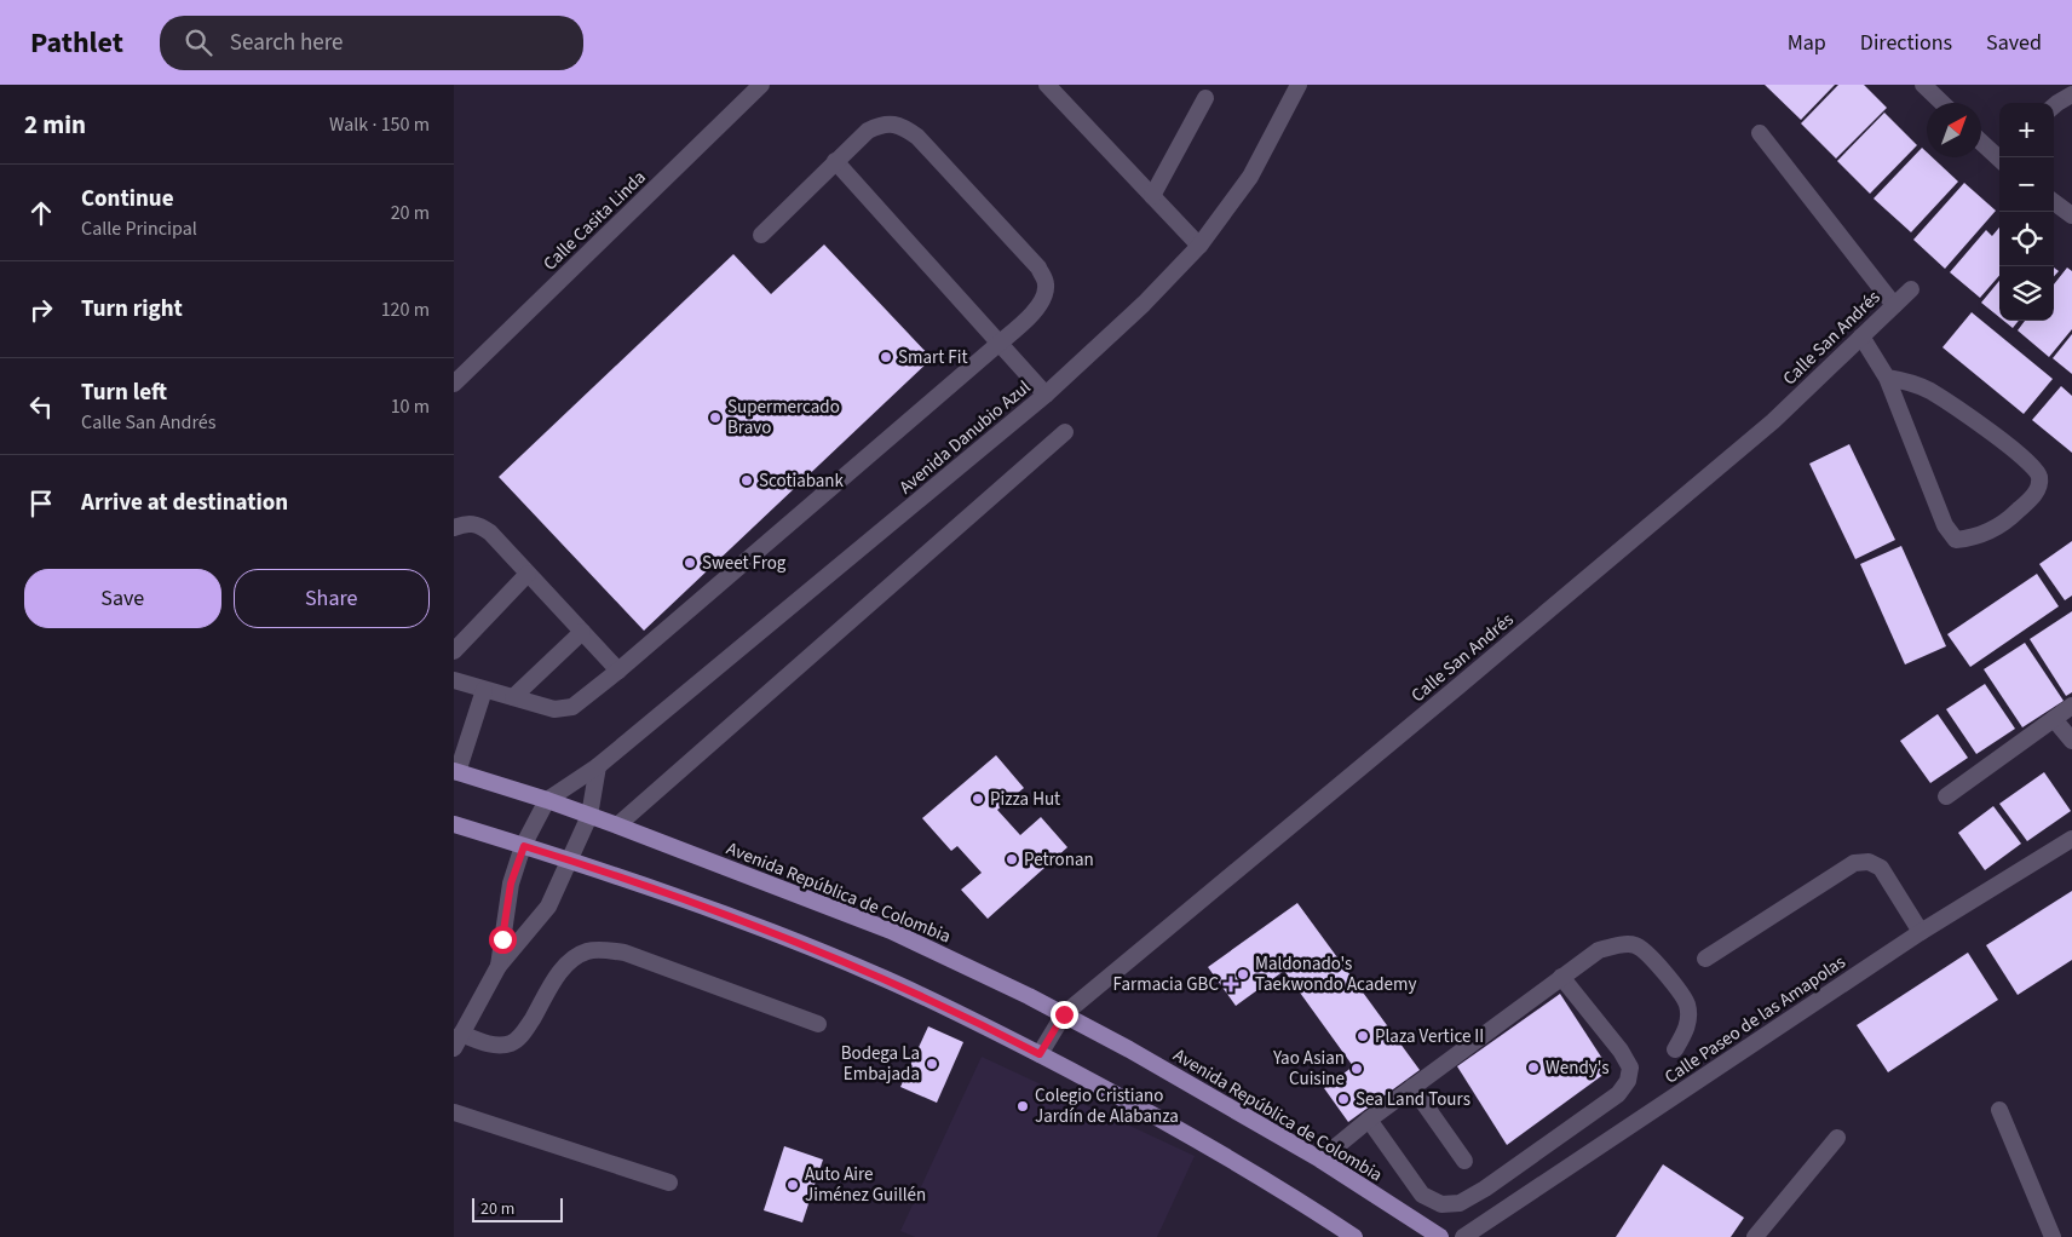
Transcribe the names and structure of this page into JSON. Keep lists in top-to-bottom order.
{
  "streets": {
    "main road": ["Avenida República de Colombia"],
    "street": [
      "Calle Casita Linda",
      "Calle San Andrés",
      "Avenida Danubio Azul",
      "Calle Paseo de las Amapolas"
    ]
  },
  "crossings": [
    ["Calle San Andrés", "Avenida República de Colombia"],
    ["Avenida Danubio Azul", "Avenida República de Colombia"]
  ],
  "places": {
    "other": [
      "Smart Fit",
      "Supermercado Bravo",
      "Scotiabank",
      "Sweet Frog",
      "Pizza Hut",
      "Petronan",
      "Maldonado's Taekwondo Academy",
      "Plaza Vertice II",
      "Bodega La Embajada",
      "Wendy's",
      "Yao Asian Cuisine",
      "Sea Land Tours",
      "Colegio Cristiano Jardín de Alabanza",
      "Auto Aire Jiménez Guillén"
    ],
    "health": ["Farmacia GBC"]
  },
  "scale_bar": "20 m",
  "north": "top right",
  "page": {
    "header": "Pathlet",
    "search": "Search here",
    "nav": ["Map", "Directions", "Saved"],
    "heading": ["2 min", "Walk · 150 m"],
    "map_buttons": ["+", "−"],
    "list": [
      ["Continue", "Calle Principal", "20 m"],
      ["Turn right", "120 m"],
      ["Turn left", "Calle San Andrés", "10 m"],
      "Arrive at destination"
    ],
    "buttons": ["Save", "Share"],
    "scale": "20 m"
  }
}
